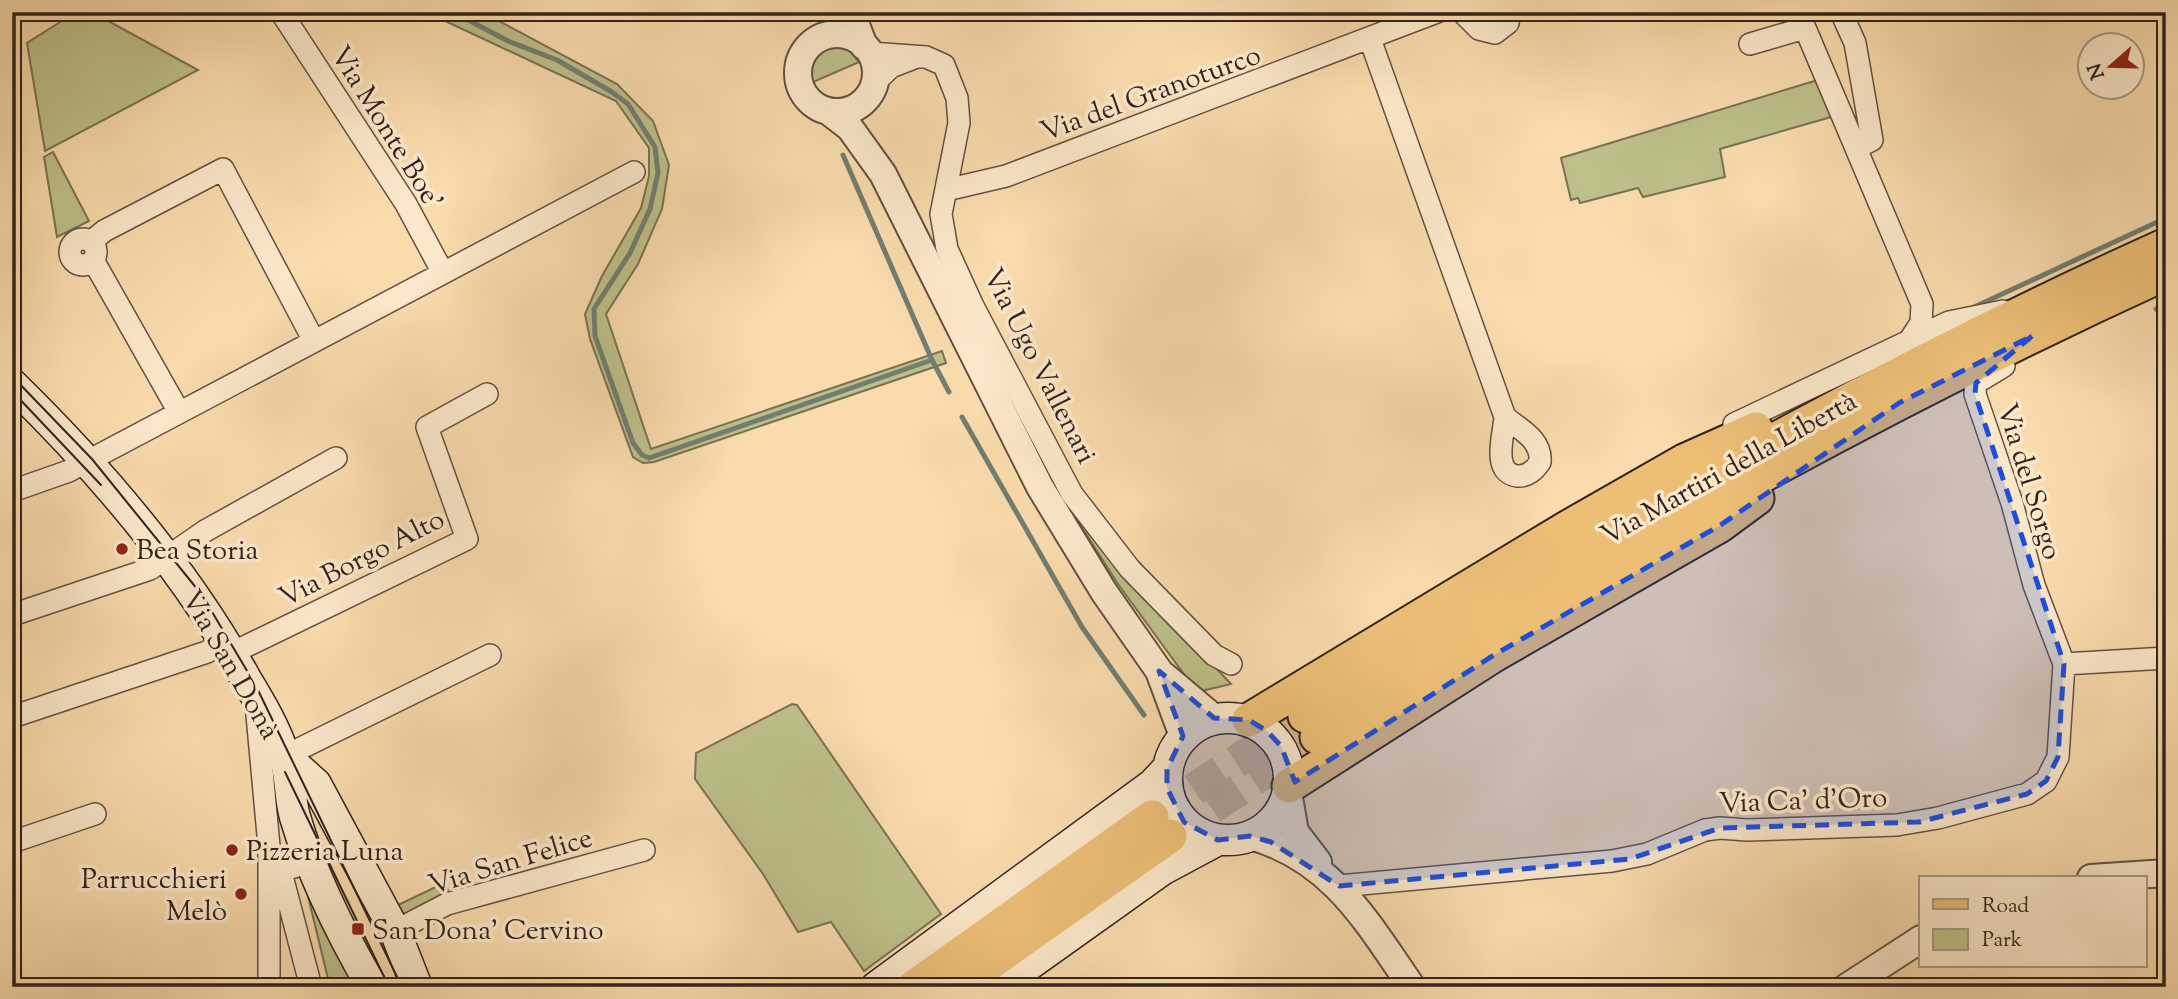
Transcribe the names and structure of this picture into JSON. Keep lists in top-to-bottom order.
{
  "streets": {
    "main road": ["Via Martiri della Libertà", "Via San Donà"],
    "street": [
      "Via del Granoturco",
      "Via Monte Boe'",
      "Via Ugo Vallenari",
      "Via del Sorgo",
      "Via Borgo Alto",
      "Via Ca' d'Oro",
      "Via San Felice"
    ]
  },
  "crossings": [
    ["Via del Granoturco", "Via Ugo Vallenari"],
    ["Via Martiri della Libertà", "Via del Sorgo"],
    ["Via del Sorgo", "Via Ca' d'Oro"],
    ["Via Borgo Alto", "Via San Donà"],
    ["Via San Donà", "Via San Felice"]
  ],
  "places": {
    "other": ["Bea Storia", "Pizzeria Luna", "Parrucchieri Melò"],
    "transit": ["San Dona' Cervino"]
  },
  "legend": ["Road", "Park"],
  "north": "left"
}
